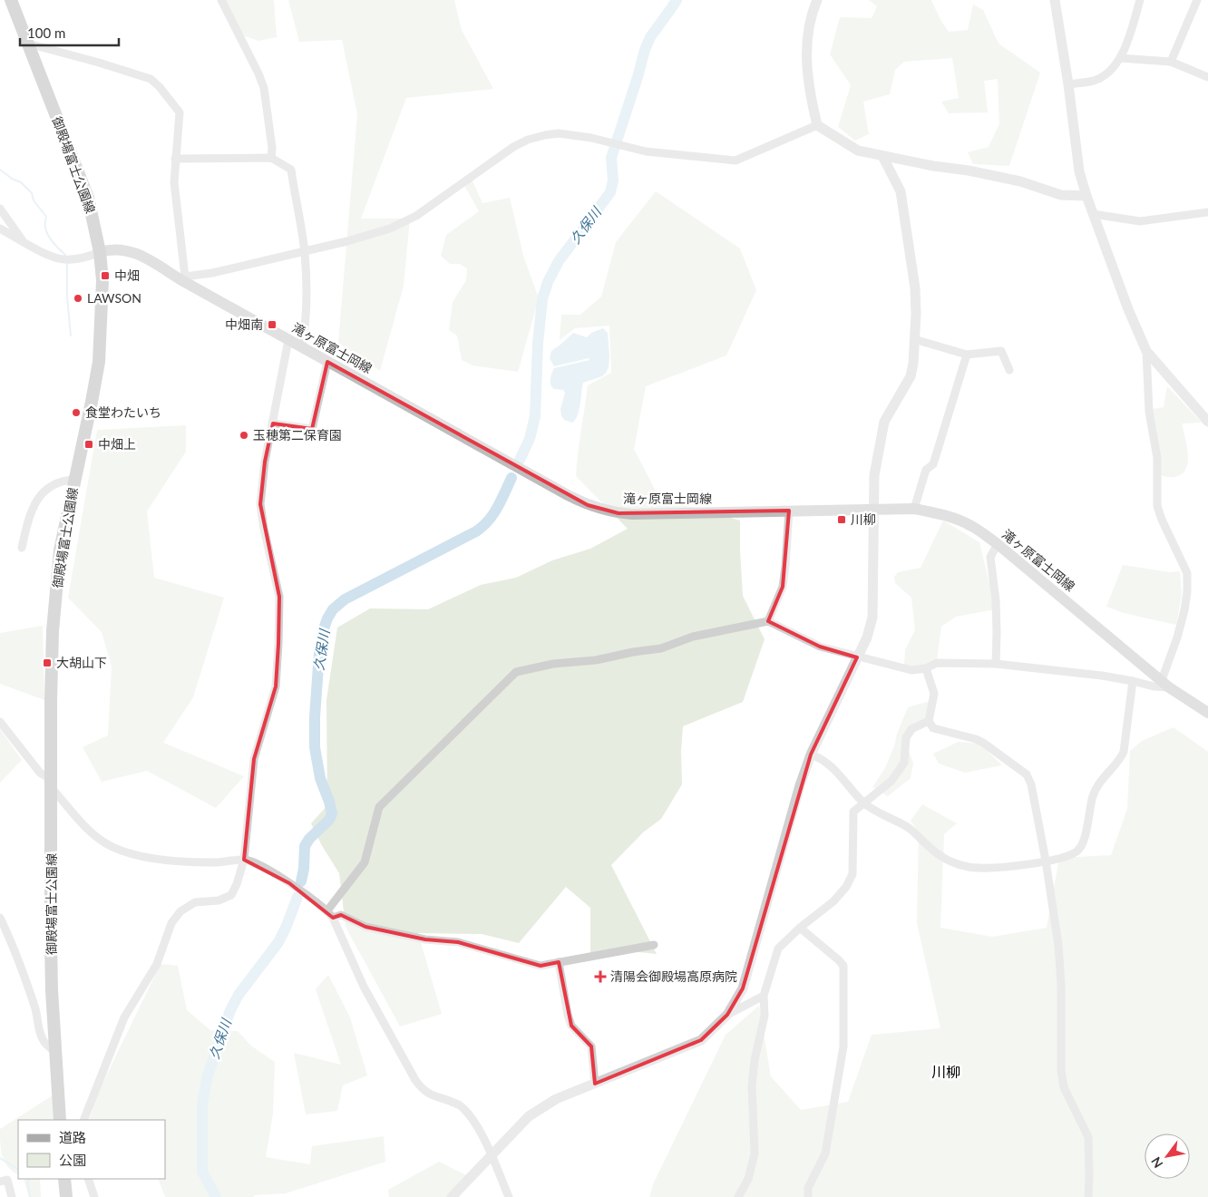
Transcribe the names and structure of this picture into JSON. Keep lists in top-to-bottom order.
{
  "streets": {
    "main road": ["御殿場富士公園線", "滝ヶ原富士岡線"]
  },
  "crossings": [
    ["御殿場富士公園線", "滝ヶ原富士岡線"]
  ],
  "districts": ["川柳"],
  "water": ["久保川"],
  "places": {
    "transit": [
      "中畑",
      "中畑南",
      "中畑上",
      "川柳",
      "大胡山下"
    ],
    "other": ["LAWSON", "食堂わたいち", "玉穂第二保育園"],
    "health": ["清陽会御殿場高原病院"]
  },
  "legend": ["道路", "公園"],
  "scale_bar": "100 m",
  "north": "bottom left"
}
